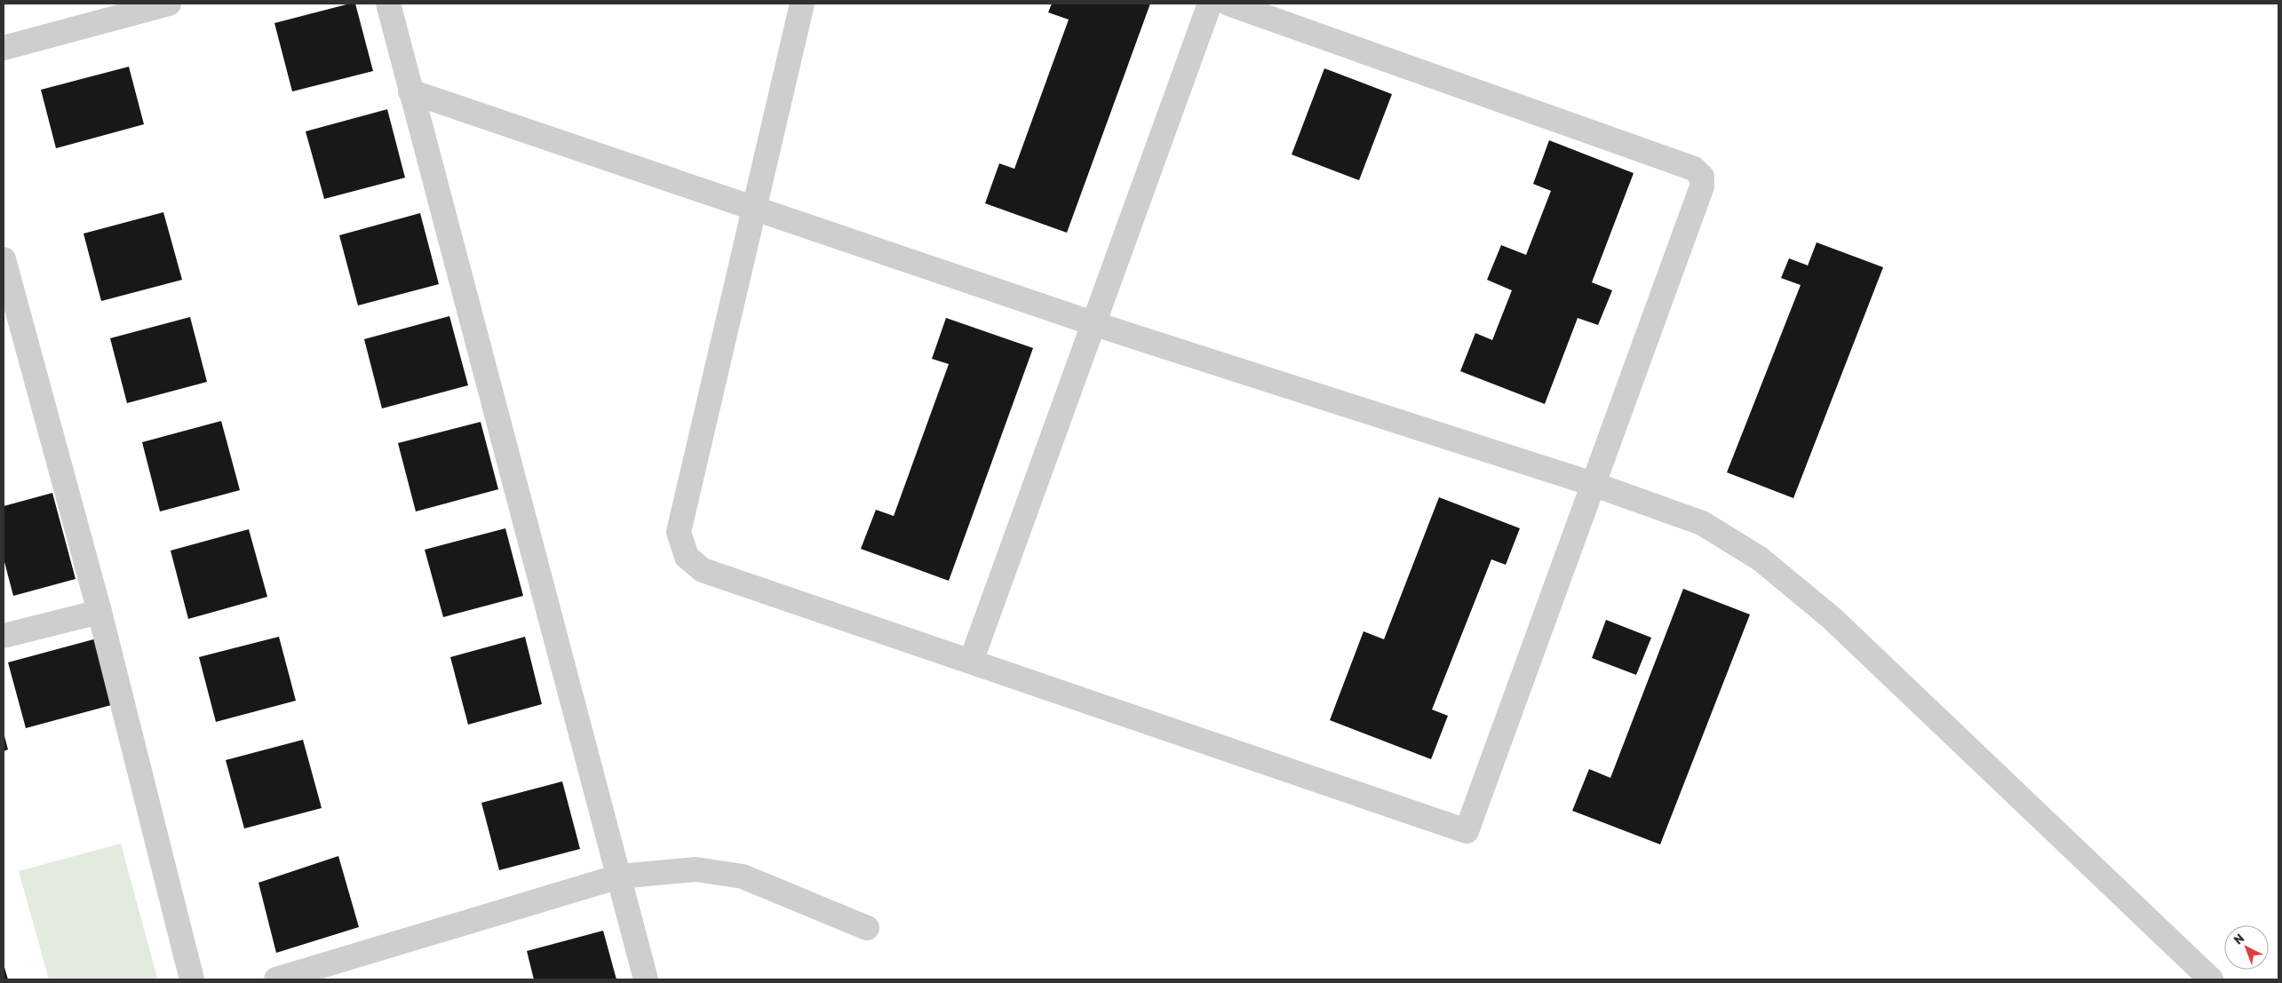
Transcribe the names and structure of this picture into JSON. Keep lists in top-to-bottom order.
{
  "north": "top left"
}
